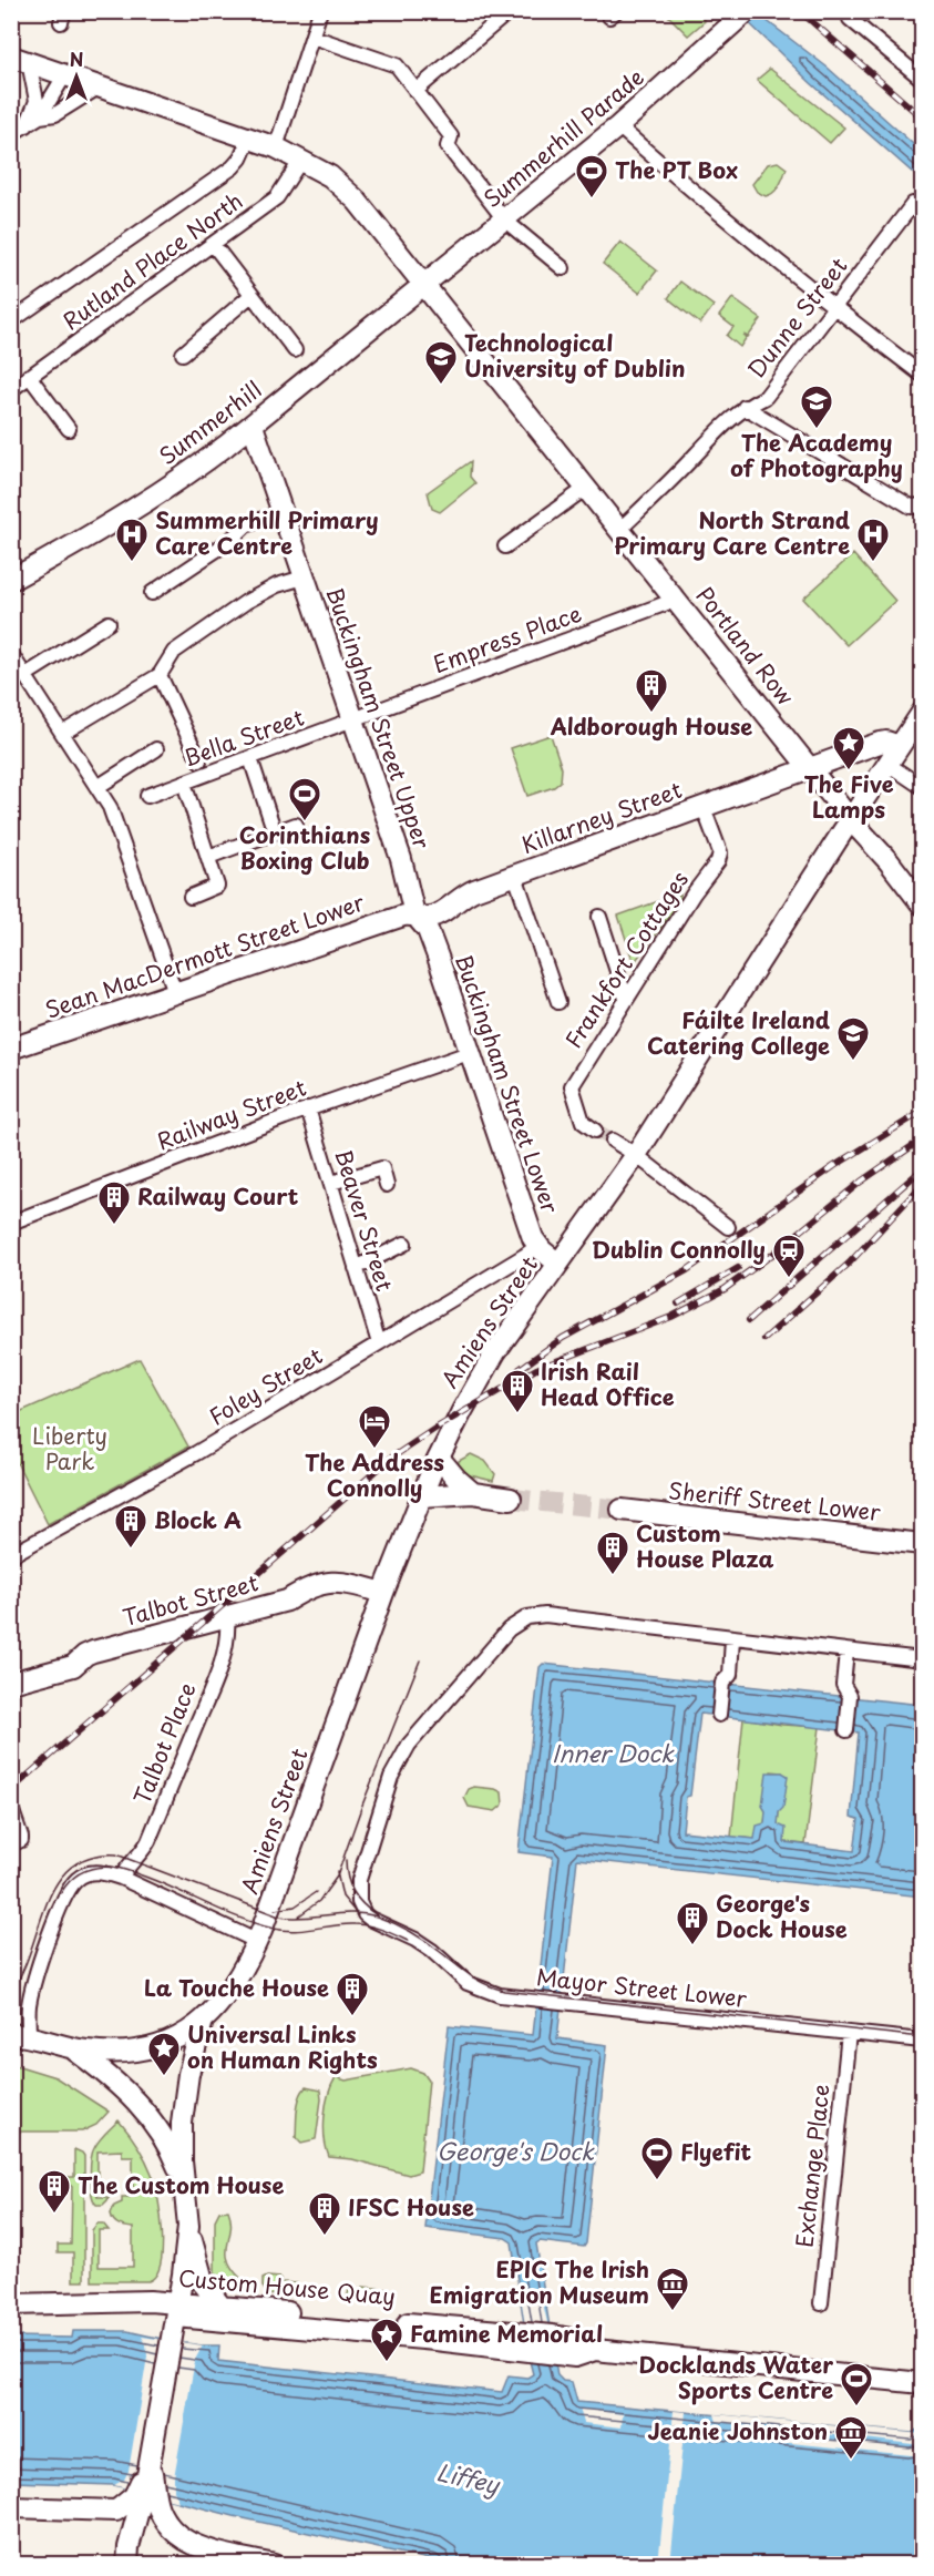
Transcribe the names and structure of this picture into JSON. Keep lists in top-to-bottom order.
{
  "streets": {
    "main road": [
      "Summerhill Parade",
      "Summerhill",
      "Portland Row",
      "Buckingham Street Upper",
      "Killarney Street",
      "Sean MacDermott Street Lower",
      "Buckingham Street Lower",
      "Amiens Street",
      "Sheriff Street Lower",
      "Talbot Street",
      "Custom House Quay"
    ],
    "street": [
      "Rutland Place North",
      "Dunne Street",
      "Empress Place",
      "Bella Street",
      "Frankfort Cottages",
      "Railway Street",
      "Beaver Street",
      "Foley Street",
      "Talbot Place",
      "Mayor Street Lower",
      "Exchange Place"
    ]
  },
  "crossings": [
    ["Summerhill Parade", "Summerhill"],
    ["Summerhill Parade", "Portland Row"],
    ["Rutland Place North", "Portland Row"],
    ["Dunne Street", "Portland Row"],
    ["Summerhill", "Portland Row"],
    ["Summerhill", "Buckingham Street Upper"],
    ["Empress Place", "Portland Row"],
    ["Empress Place", "Buckingham Street Upper"],
    ["Empress Place", "Bella Street"],
    ["Portland Row", "Killarney Street"],
    ["Portland Row", "Amiens Street"],
    ["Buckingham Street Upper", "Bella Street"],
    ["Buckingham Street Upper", "Killarney Street"],
    ["Buckingham Street Upper", "Sean MacDermott Street Lower"],
    ["Buckingham Street Upper", "Buckingham Street Lower"],
    ["Killarney Street", "Sean MacDermott Street Lower"],
    ["Killarney Street", "Frankfort Cottages"],
    ["Killarney Street", "Buckingham Street Lower"],
    ["Killarney Street", "Amiens Street"],
    ["Sean MacDermott Street Lower", "Buckingham Street Lower"],
    ["Buckingham Street Lower", "Railway Street"],
    ["Buckingham Street Lower", "Amiens Street"],
    ["Buckingham Street Lower", "Foley Street"],
    ["Railway Street", "Beaver Street"],
    ["Beaver Street", "Foley Street"],
    ["Amiens Street", "Talbot Street"],
    ["Talbot Street", "Talbot Place"],
    ["Mayor Street Lower", "Exchange Place"]
  ],
  "water": ["Inner Dock", "George's Dock", "Liffey"],
  "parks": ["Liberty Park"],
  "places": {
    "sports": [
      "The PT Box",
      "Corinthians Boxing Club",
      "Flyefit",
      "Docklands Water Sports Centre"
    ],
    "school or university": ["Technological University of Dublin", "The Academy of Photography", "Fáilte Ireland Catering College"],
    "hospital": ["Summerhill Primary Care Centre", "North Strand Primary Care Centre"],
    "building": [
      "Aldborough House",
      "Railway Court",
      "Irish Rail Head Office",
      "Block A",
      "Custom House Plaza",
      "George's Dock House",
      "La Touche House",
      "The Custom House",
      "IFSC House"
    ],
    "place": ["The Five Lamps", "Universal Links on Human Rights", "Famine Memorial"],
    "station": ["Dublin Connolly"],
    "hotel": ["The Address Connolly"],
    "museum": ["EPIC The Irish Emigration Museum", "Jeanie Johnston"]
  },
  "north": "top"
}
